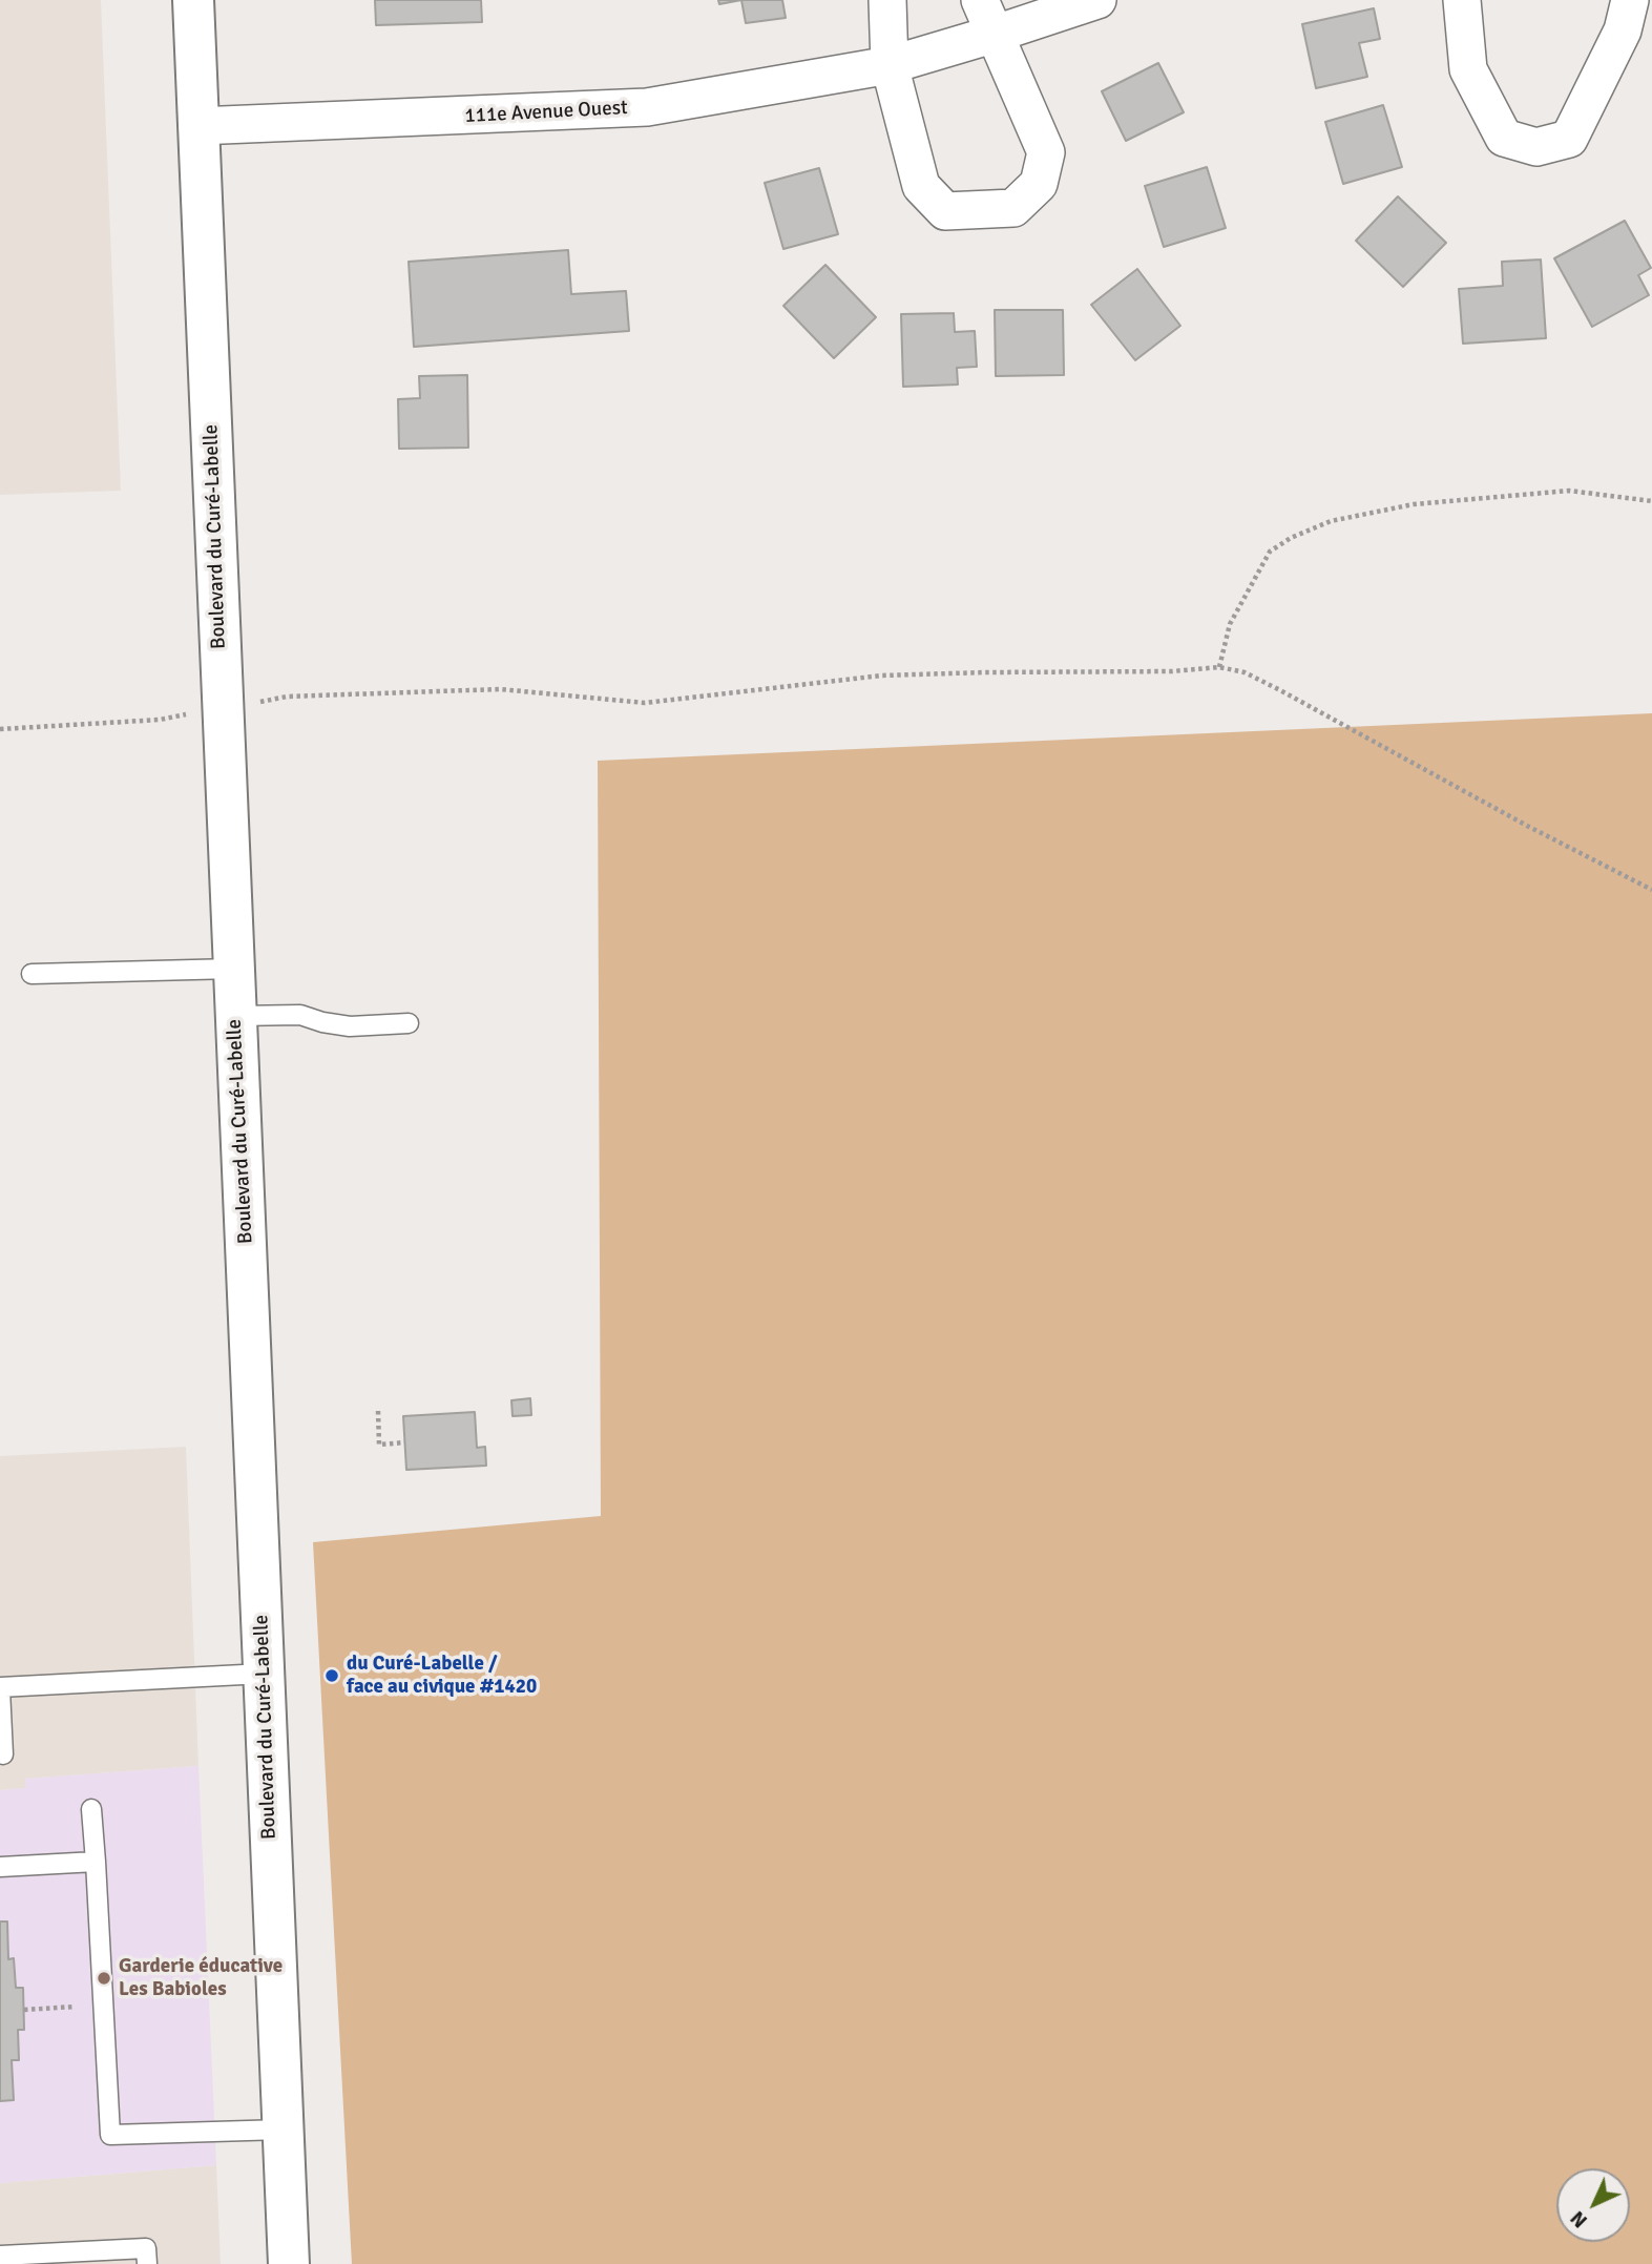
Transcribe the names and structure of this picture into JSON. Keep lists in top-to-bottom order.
{
  "streets": {
    "main road": ["Boulevard du Curé-Labelle"],
    "street": ["111e Avenue Ouest"]
  },
  "crossings": [
    ["111e Avenue Ouest", "Boulevard du Curé-Labelle"]
  ],
  "places": ["du Curé-Labelle / face au civique #1420", "Garderie éducative Les Babioles"],
  "north": "bottom left"
}
